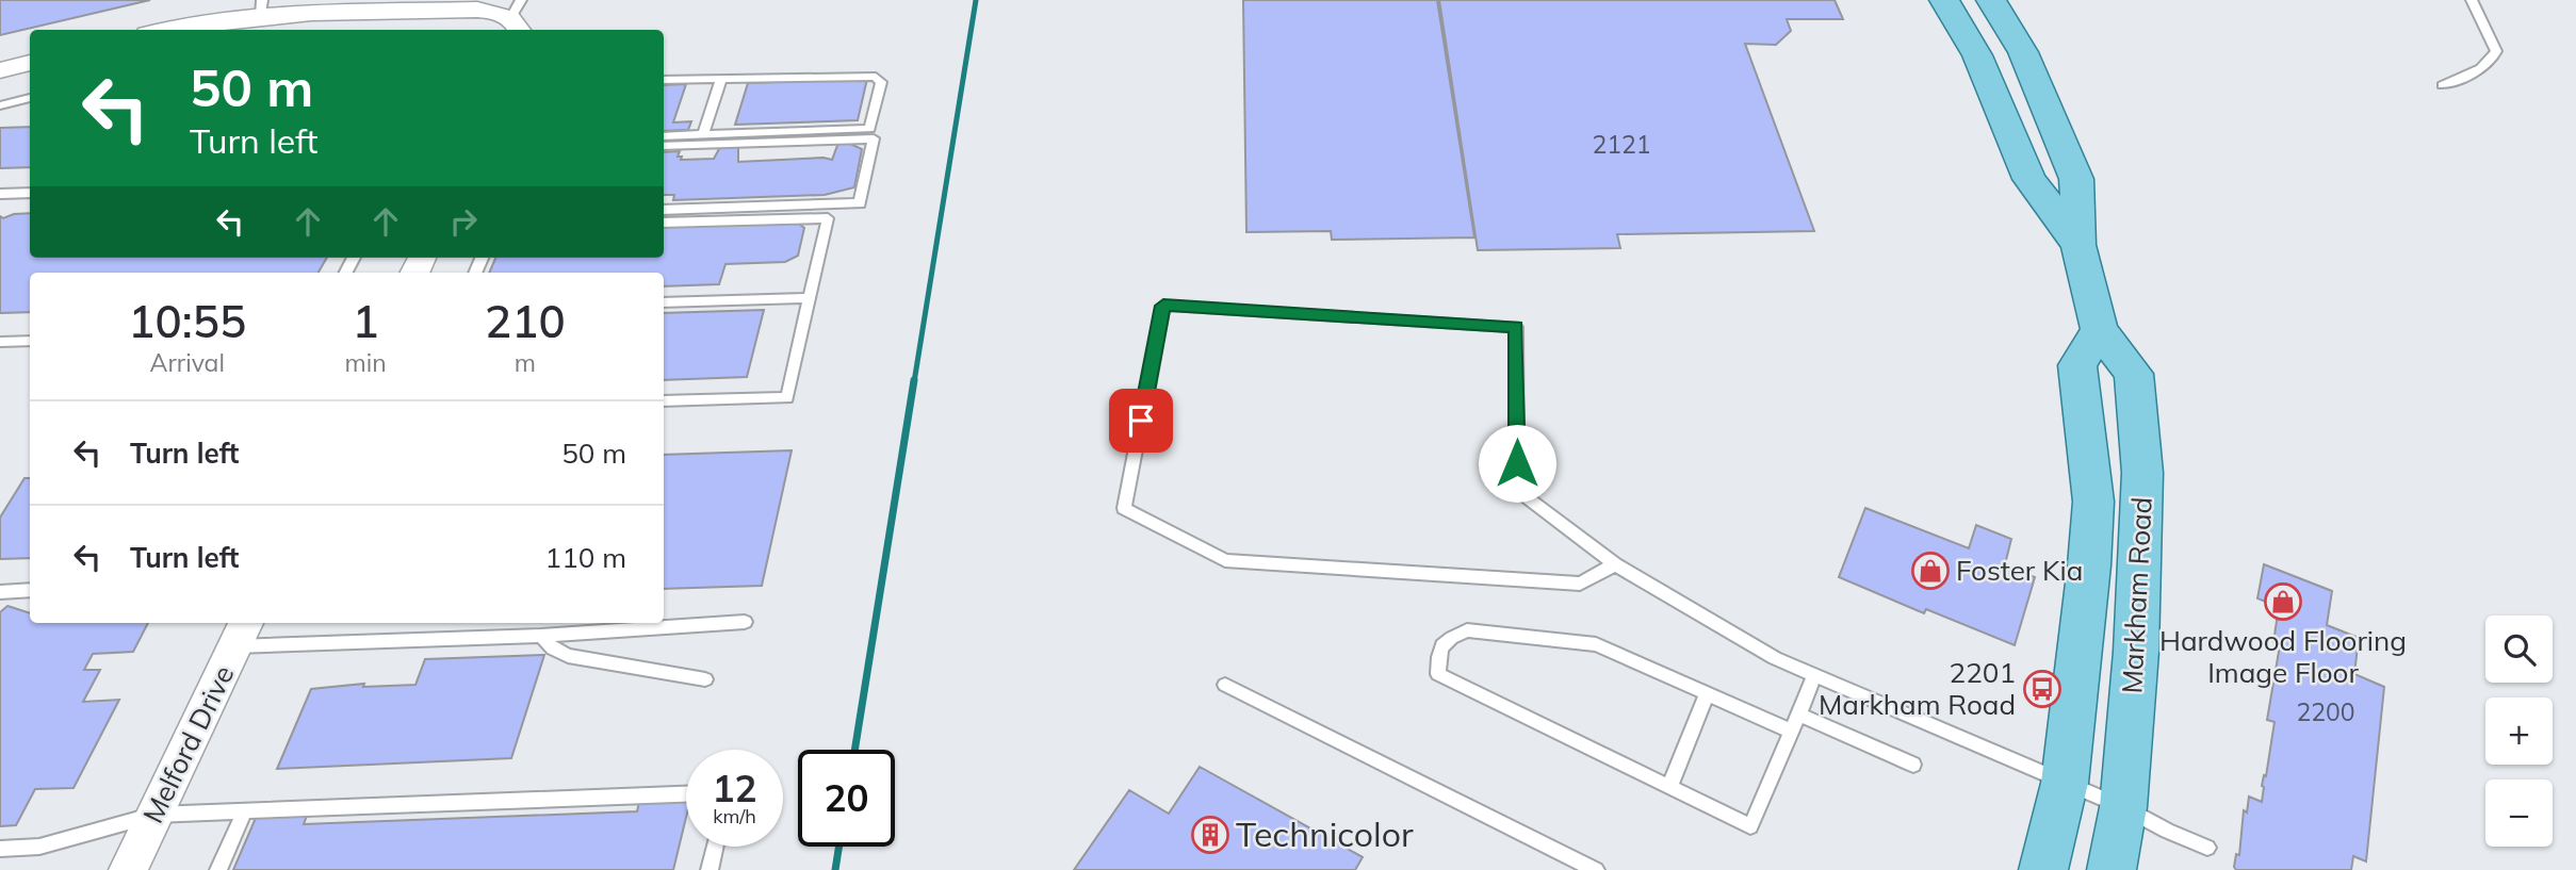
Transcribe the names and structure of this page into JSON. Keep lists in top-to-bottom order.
{
  "streets": {
    "main road": ["Markham Road"],
    "street": ["Melford Drive"]
  },
  "places": {
    "shop": ["Foster Kia", "Hardwood Flooring Image Floor"],
    "bus stop": ["2201 Markham Road"],
    "building": ["Technicolor"]
  },
  "house_numbers": ["2121", "2200"],
  "page": {
    "turn": ["50 m", "Turn left"],
    "eta": [
      "10:55",
      "Arrival",
      "1",
      "min",
      "210",
      "m"
    ],
    "list": [
      {
        "name": "Turn left",
        "value": "50 m"
      },
      {
        "name": "Turn left",
        "value": "110 m"
      }
    ],
    "map_buttons": ["+", "−"],
    "speed": "12 km/h",
    "limit": "20"
  }
}
